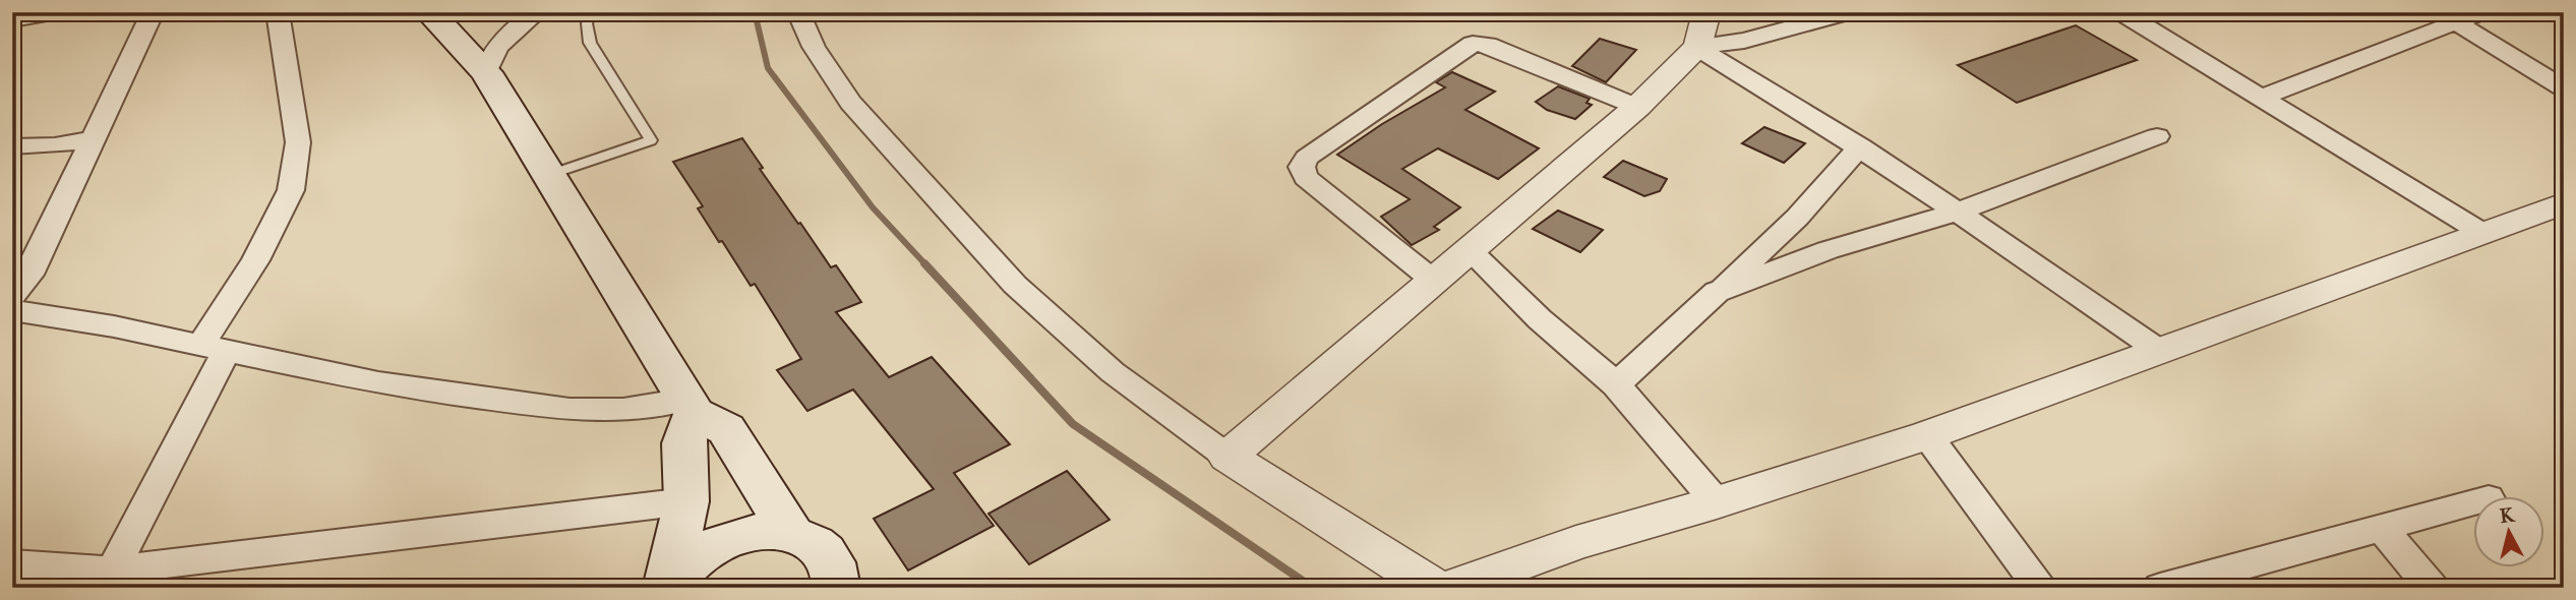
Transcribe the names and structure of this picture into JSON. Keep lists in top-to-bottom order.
{
  "north": "top"
}
